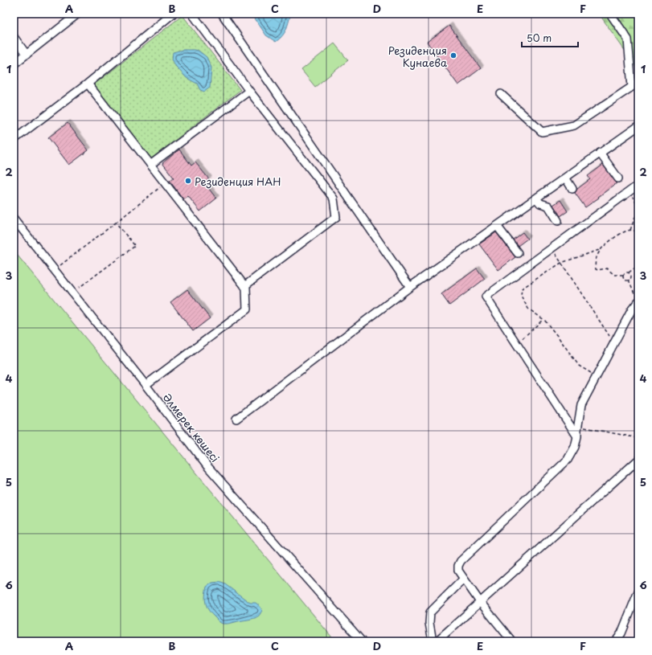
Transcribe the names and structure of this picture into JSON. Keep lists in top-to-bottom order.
{
  "streets": {
    "street": ["Әлмерек көшесі"]
  },
  "places": ["Резиденция Кунаева", "Резиденция НАН"],
  "scale_bar": "50 m",
  "grid": {
    "columns": [
      "A",
      "B",
      "C",
      "D",
      "E",
      "F"
    ],
    "rows": [
      "1",
      "2",
      "3",
      "4",
      "5",
      "6"
    ]
  }
}
